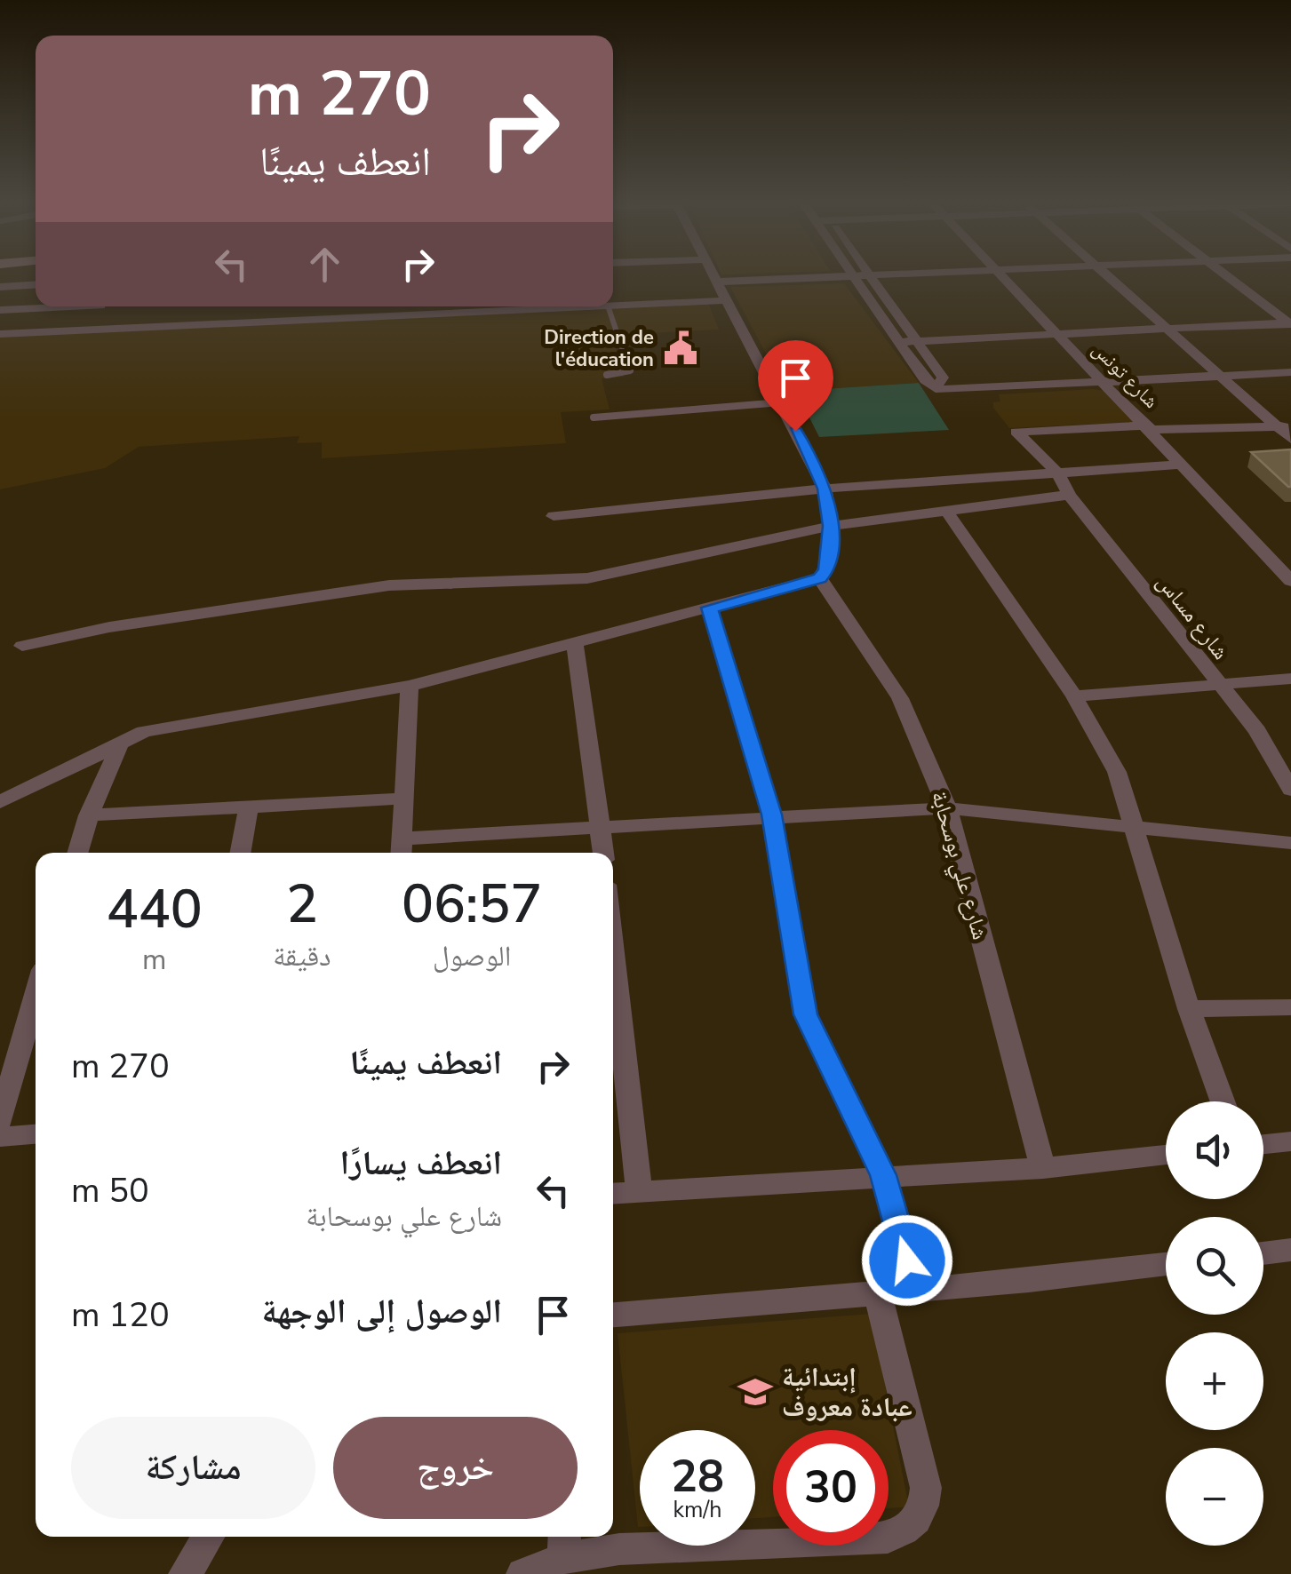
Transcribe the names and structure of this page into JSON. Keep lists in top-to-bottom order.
{
  "streets": {
    "street": ["شارع تونس", "شارع مساس", "شارع علي بوسحابة"]
  },
  "places": {
    "public building": ["Direction de l'éducation"],
    "school or university": ["إبتدائية عبادة معروف"]
  },
  "page": {
    "turn": ["270 m", "انعطف يمينًا"],
    "eta": [
      "06:57",
      "الوصول",
      "2",
      "دقيقة",
      "440",
      "m"
    ],
    "list": [
      {
        "name": "انعطف يمينًا",
        "value": "270 m"
      },
      {
        "name": "انعطف يسارًا",
        "note": "شارع علي بوسحابة",
        "value": "50 m"
      },
      {
        "name": "الوصول إلى الوجهة",
        "value": "120 m"
      }
    ],
    "map_buttons": ["+", "−"],
    "buttons": ["خروج", "مشاركة"],
    "speed": "28 km/h",
    "limit": "30"
  }
}
